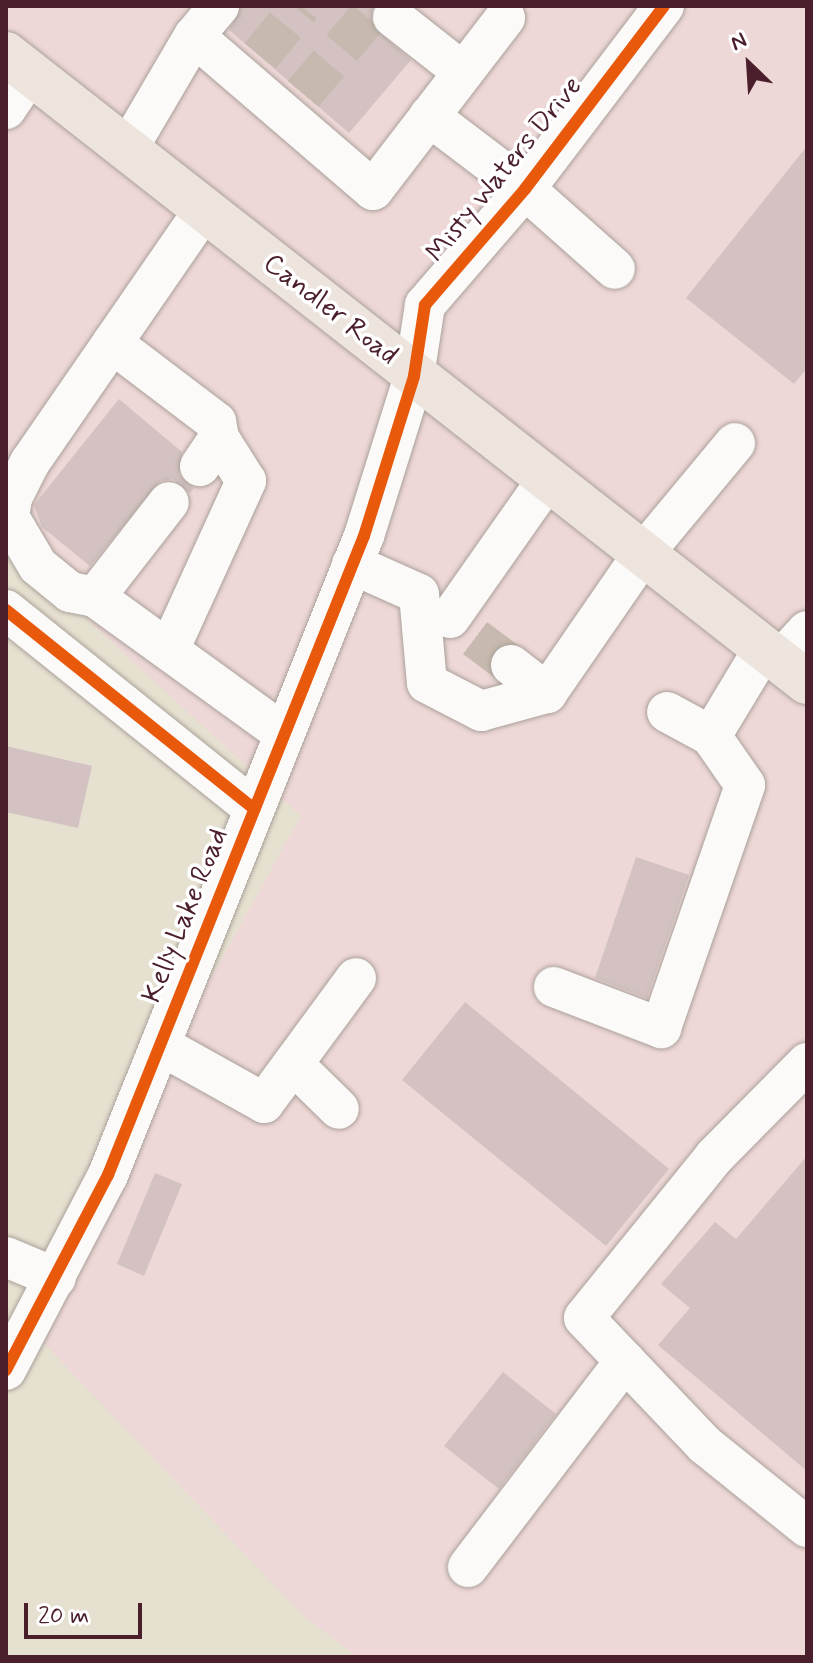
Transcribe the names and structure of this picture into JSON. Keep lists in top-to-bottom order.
{
  "streets": {
    "main road": ["Candler Road"],
    "street": ["Misty Waters Drive", "Kelly Lake Road"]
  },
  "crossings": [
    ["Misty Waters Drive", "Candler Road"],
    ["Misty Waters Drive", "Kelly Lake Road"],
    ["Candler Road", "Kelly Lake Road"]
  ],
  "scale_bar": "20 m",
  "north": "top left"
}
